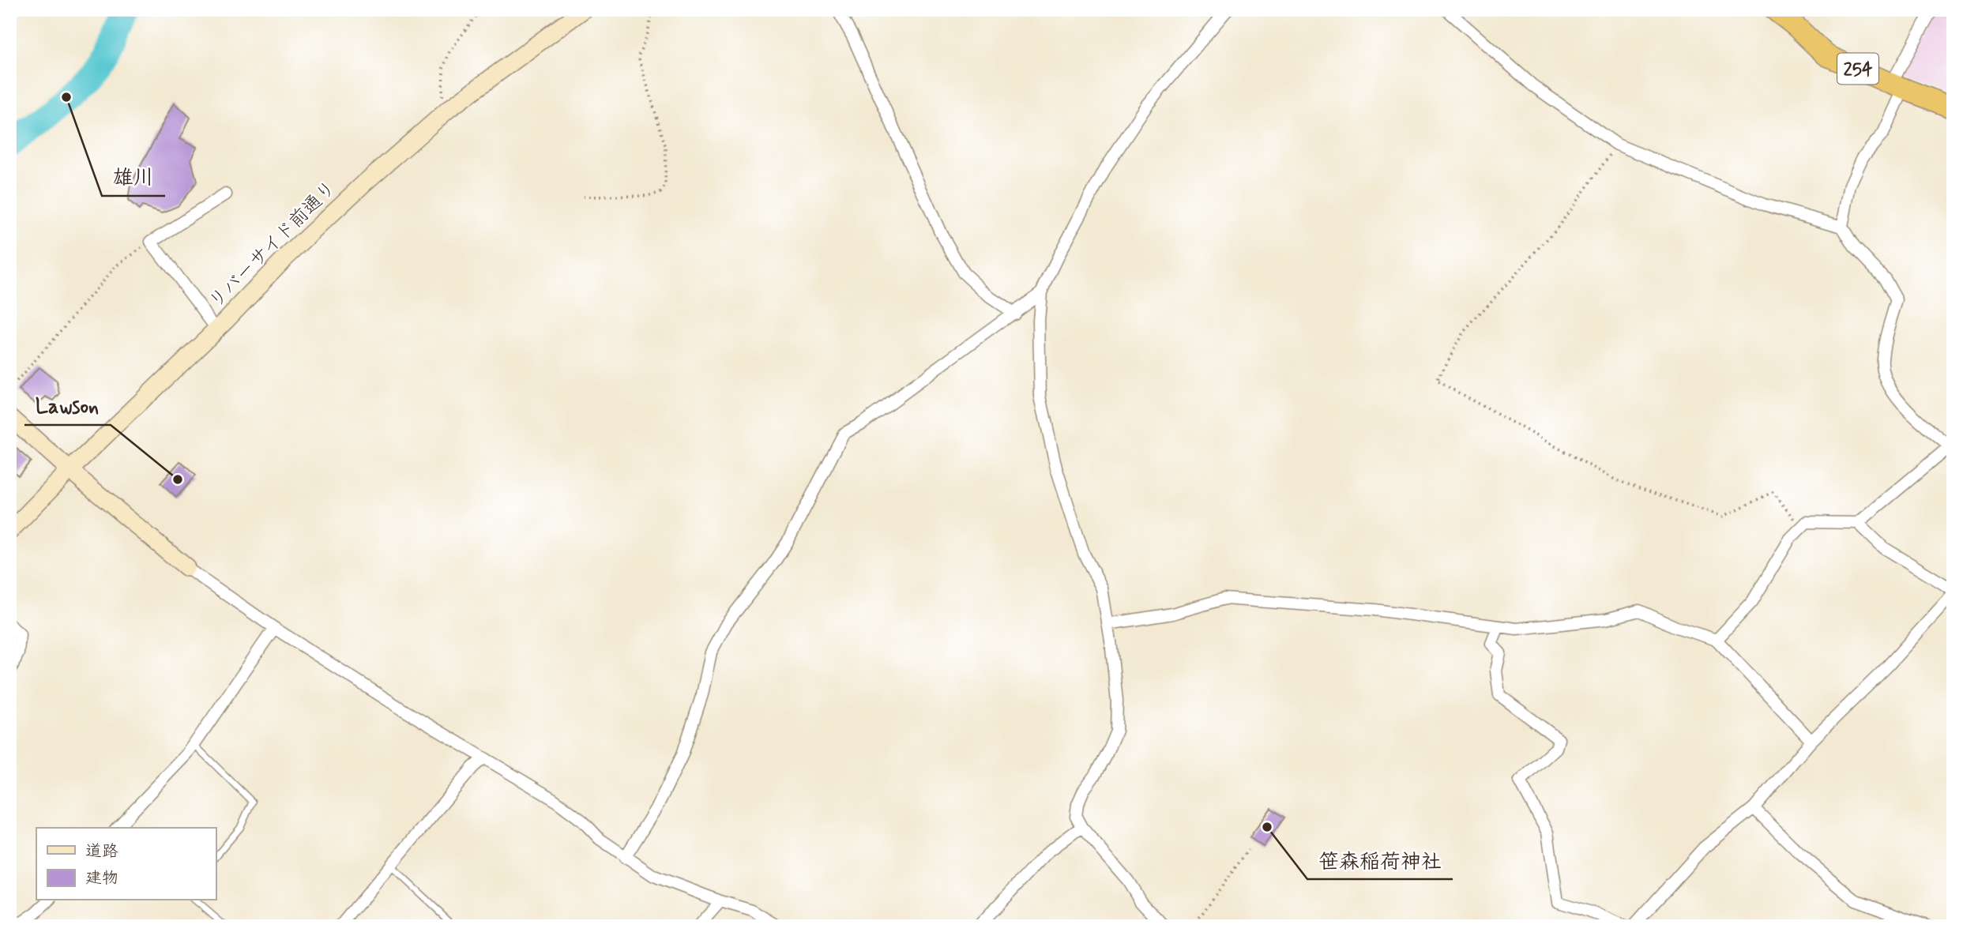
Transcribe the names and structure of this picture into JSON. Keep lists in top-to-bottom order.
{
  "streets": {
    "highway": ["254"],
    "street": ["リバーサイド前通り"]
  },
  "places": ["雄川", "Lawson", "笹森稲荷神社"],
  "legend": ["道路", "建物"]
}
